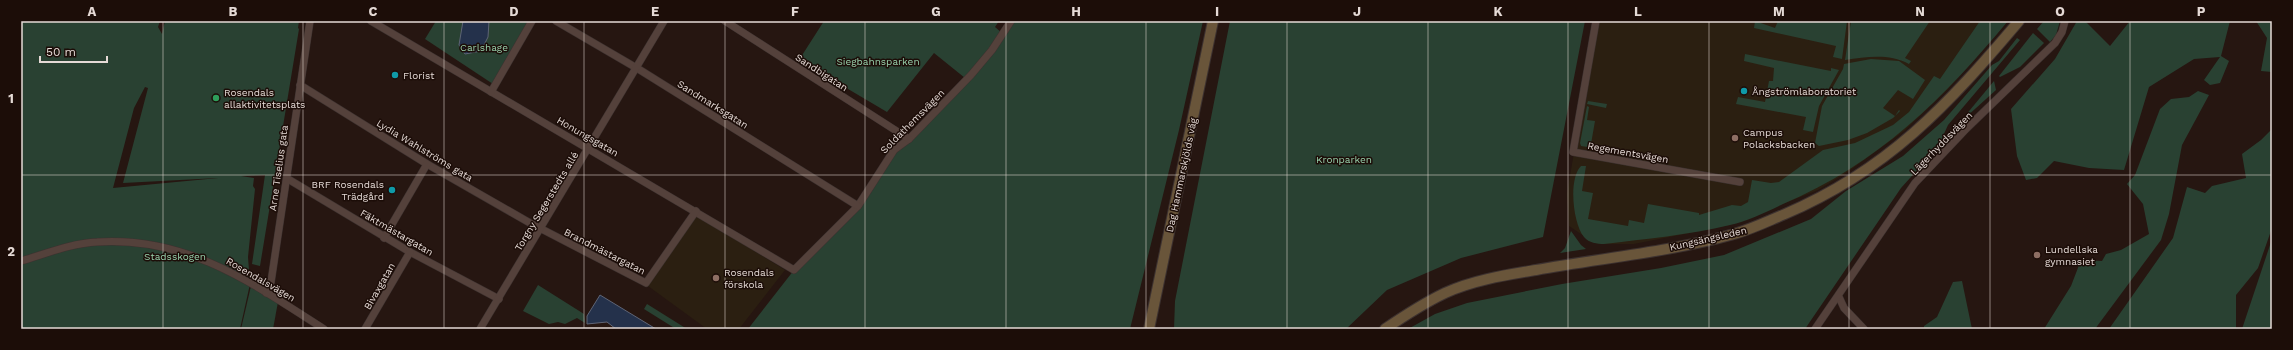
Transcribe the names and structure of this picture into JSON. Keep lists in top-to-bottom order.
{
  "streets": {
    "main road": ["Dag Hammarskjölds väg", "Kungsängsleden"],
    "street": [
      "Sandbigatan",
      "Sandmarksgatan",
      "Soldathemsvägen",
      "Honungsgatan",
      "Lägerhyddsvägen",
      "Lydia Wahlströms gata",
      "Regementsvägen",
      "Arne Tiselius gata",
      "Torgny Segerstedts allé",
      "Fäktmästargatan",
      "Brandmästargatan",
      "Rosendalsvägen",
      "Bivaxgatan"
    ]
  },
  "crossings": [
    ["Sandbigatan", "Soldathemsvägen"],
    ["Sandmarksgatan", "Soldathemsvägen"],
    ["Sandmarksgatan", "Torgny Segerstedts allé"],
    ["Soldathemsvägen", "Honungsgatan"],
    ["Honungsgatan", "Torgny Segerstedts allé"],
    ["Honungsgatan", "Brandmästargatan"],
    ["Lydia Wahlströms gata", "Arne Tiselius gata"],
    ["Lydia Wahlströms gata", "Torgny Segerstedts allé"],
    ["Lydia Wahlströms gata", "Brandmästargatan"],
    ["Arne Tiselius gata", "Fäktmästargatan"],
    ["Arne Tiselius gata", "Rosendalsvägen"],
    ["Torgny Segerstedts allé", "Fäktmästargatan"],
    ["Torgny Segerstedts allé", "Brandmästargatan"],
    ["Fäktmästargatan", "Bivaxgatan"]
  ],
  "parks": [
    "Carlshage",
    "Siegbahnsparken",
    "Kronparken",
    "Stadsskogen"
  ],
  "places": [
    "Florist",
    "Ångströmlaboratoriet",
    "Rosendals allaktivitetsplats",
    "Campus Polacksbacken",
    "BRF Rosendals Trädgård",
    "Lundellska gymnasiet",
    "Rosendals förskola"
  ],
  "scale_bar": "50 m",
  "grid": {
    "columns": [
      "A",
      "B",
      "C",
      "D",
      "E",
      "F",
      "G",
      "H",
      "I",
      "J",
      "K",
      "L",
      "M",
      "N",
      "O",
      "P"
    ],
    "rows": ["1", "2"]
  }
}
